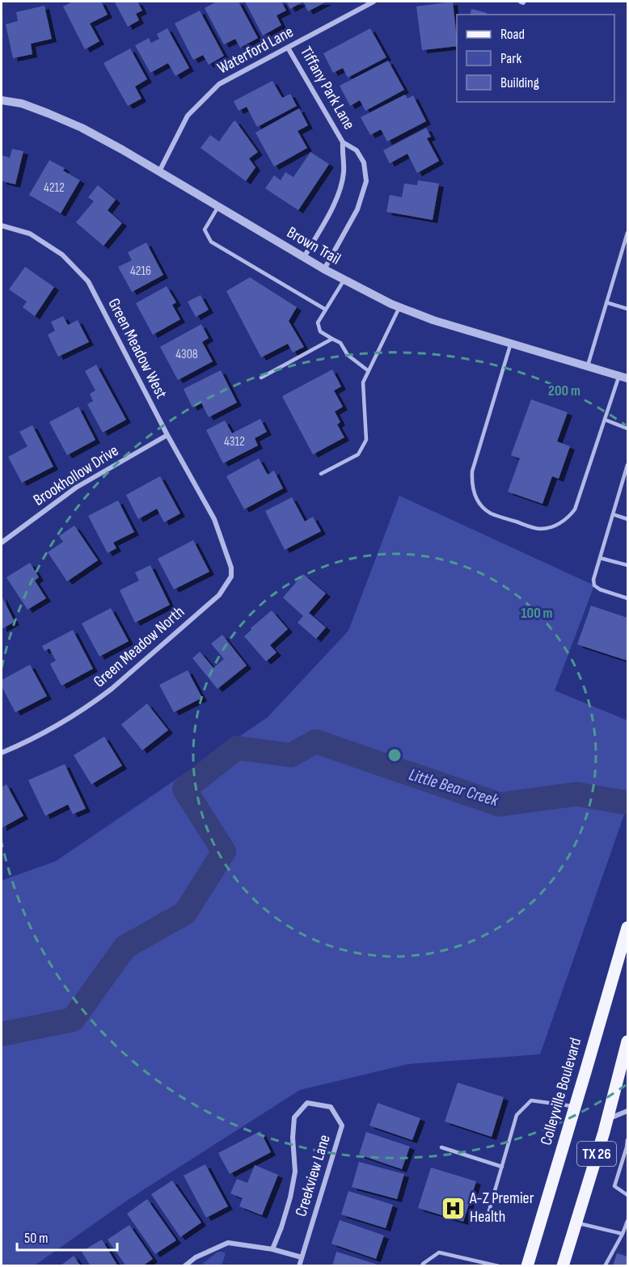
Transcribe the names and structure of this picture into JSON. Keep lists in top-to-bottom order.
{
  "streets": {
    "main road": ["Colleyville Boulevard", "TX 26"],
    "street": [
      "Waterford Lane",
      "Tiffany Park Lane",
      "Brown Trail",
      "Green Meadow West",
      "Brookhollow Drive",
      "Green Meadow North",
      "Creekview Lane"
    ]
  },
  "crossings": [
    ["Waterford Lane", "Tiffany Park Lane"],
    ["Waterford Lane", "Brown Trail"],
    ["Tiffany Park Lane", "Brown Trail"],
    ["Green Meadow West", "Brookhollow Drive"],
    ["Green Meadow West", "Green Meadow North"]
  ],
  "water": ["Little Bear Creek"],
  "places": {
    "hospital": ["A-Z Premier Health"]
  },
  "house_numbers": [
    "4212",
    "4216",
    "4308",
    "4312"
  ],
  "legend": ["Road", "Park", "Building"],
  "scale_bar": "50 m",
  "rings": ["200 m", "100 m"]
}
